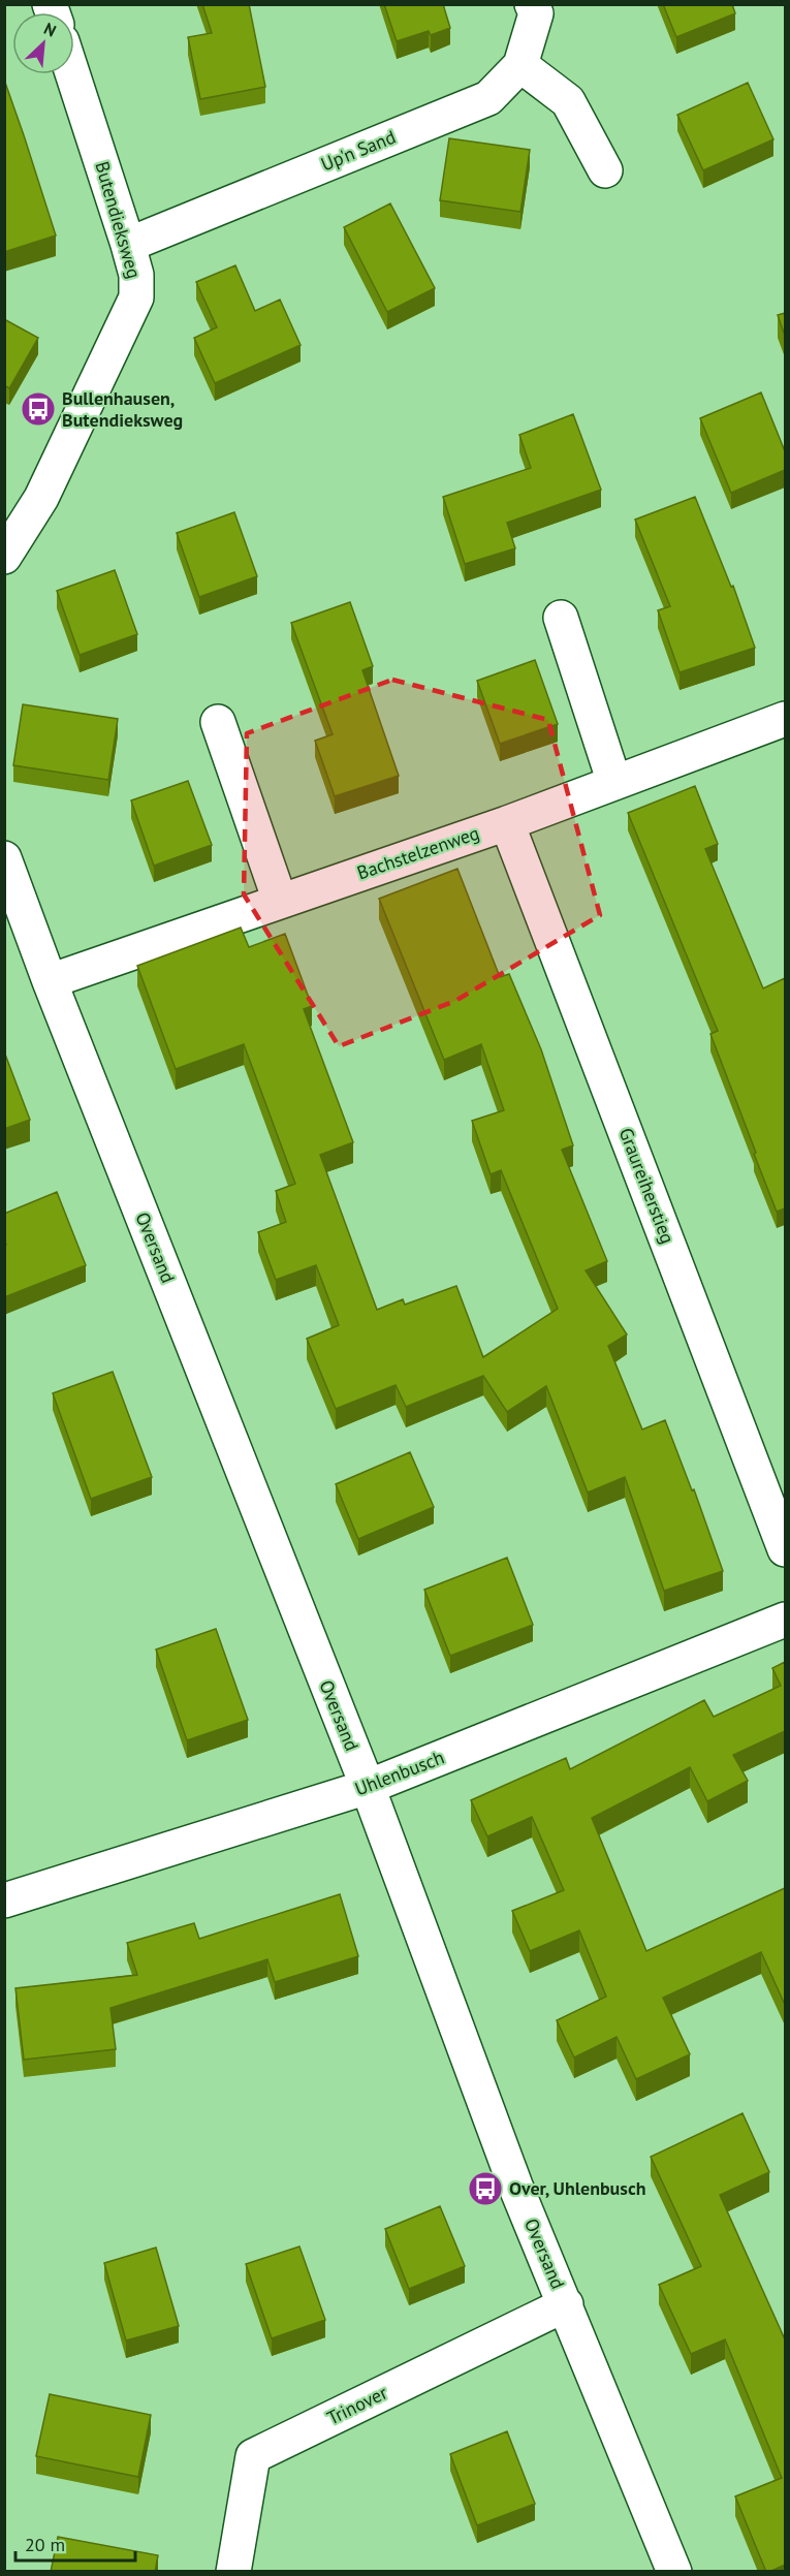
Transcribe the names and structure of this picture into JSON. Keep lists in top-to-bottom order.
{
  "streets": {
    "street": [
      "Up'n Sand",
      "Butendieksweg",
      "Bachstelzenweg",
      "Graureiherstieg",
      "Oversand",
      "Uhlenbusch",
      "Trinover"
    ]
  },
  "crossings": [
    ["Up'n Sand", "Butendieksweg"],
    ["Bachstelzenweg", "Graureiherstieg"],
    ["Bachstelzenweg", "Oversand"],
    ["Oversand", "Uhlenbusch"],
    ["Oversand", "Trinover"]
  ],
  "places": {
    "bus stop": ["Bullenhausen, Butendieksweg", "Over, Uhlenbusch"]
  },
  "scale_bar": "20 m",
  "north": "top right"
}
